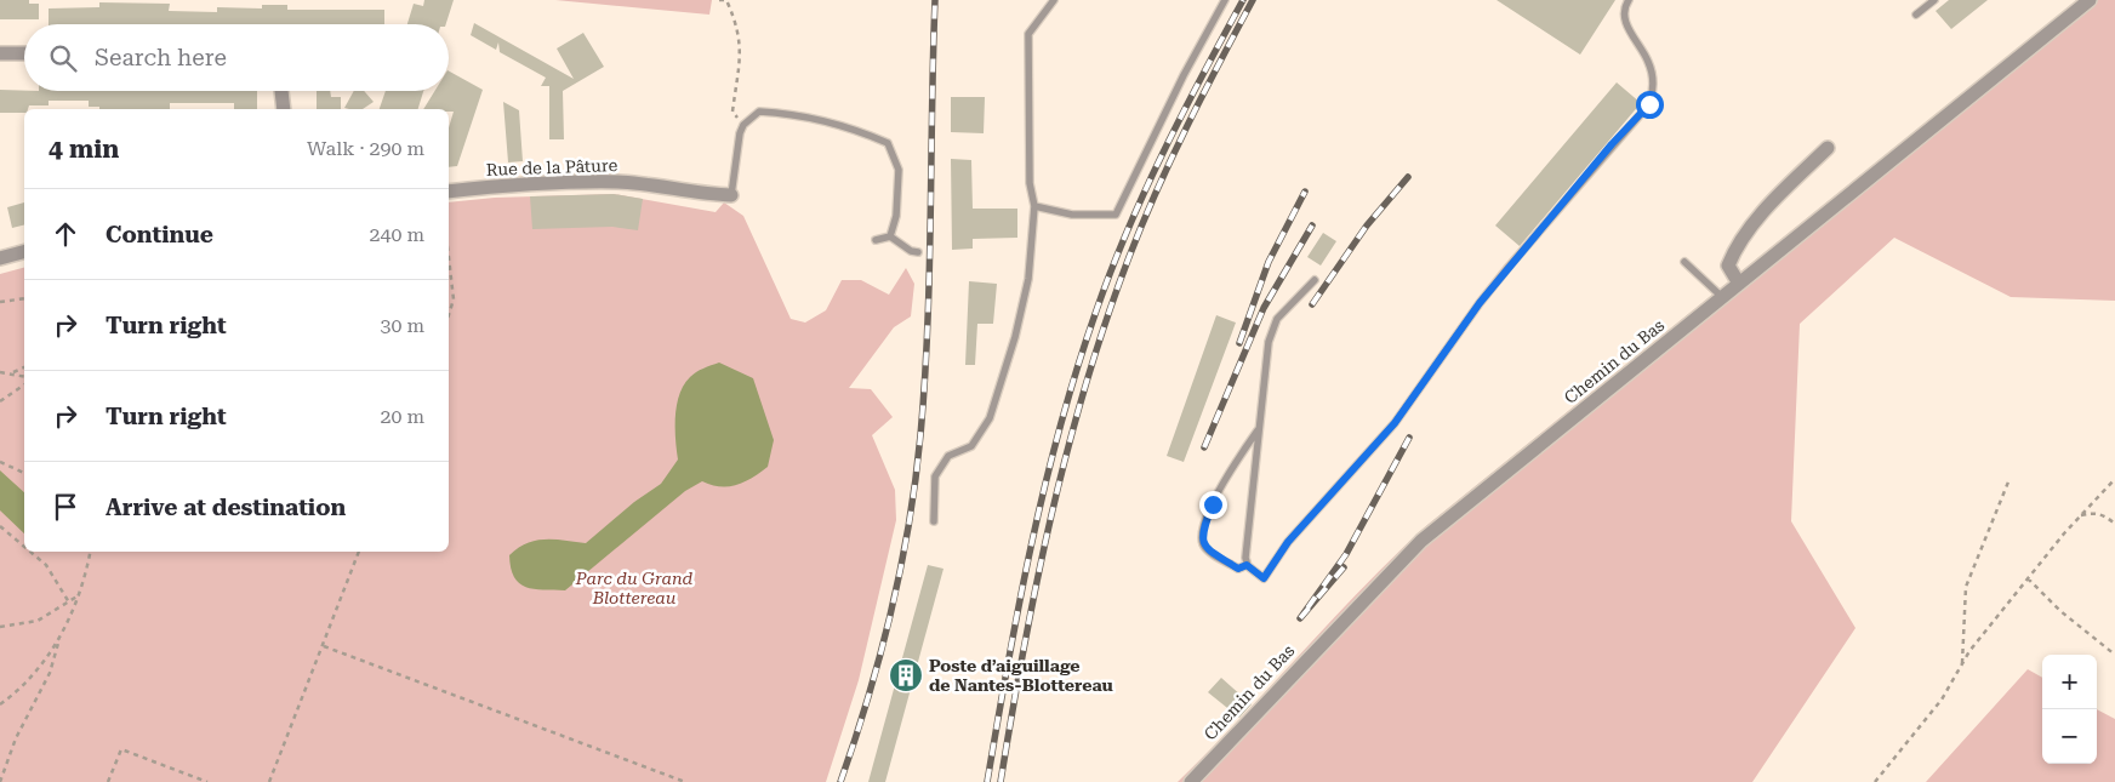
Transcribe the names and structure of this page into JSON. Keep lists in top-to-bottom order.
{
  "streets": {
    "street": ["Rue de la Pâture", "Chemin du Bas"]
  },
  "parks": ["Parc du Grand Blottereau"],
  "places": {
    "building": ["Poste d’aiguillage de Nantes-Blottereau"]
  },
  "page": {
    "search": "Search here",
    "heading": ["4 min", "Walk · 290 m"],
    "list": [
      ["Continue", "240 m"],
      ["Turn right", "30 m"],
      ["Turn right", "20 m"],
      "Arrive at destination"
    ],
    "map_buttons": ["+", "−"]
  }
}
